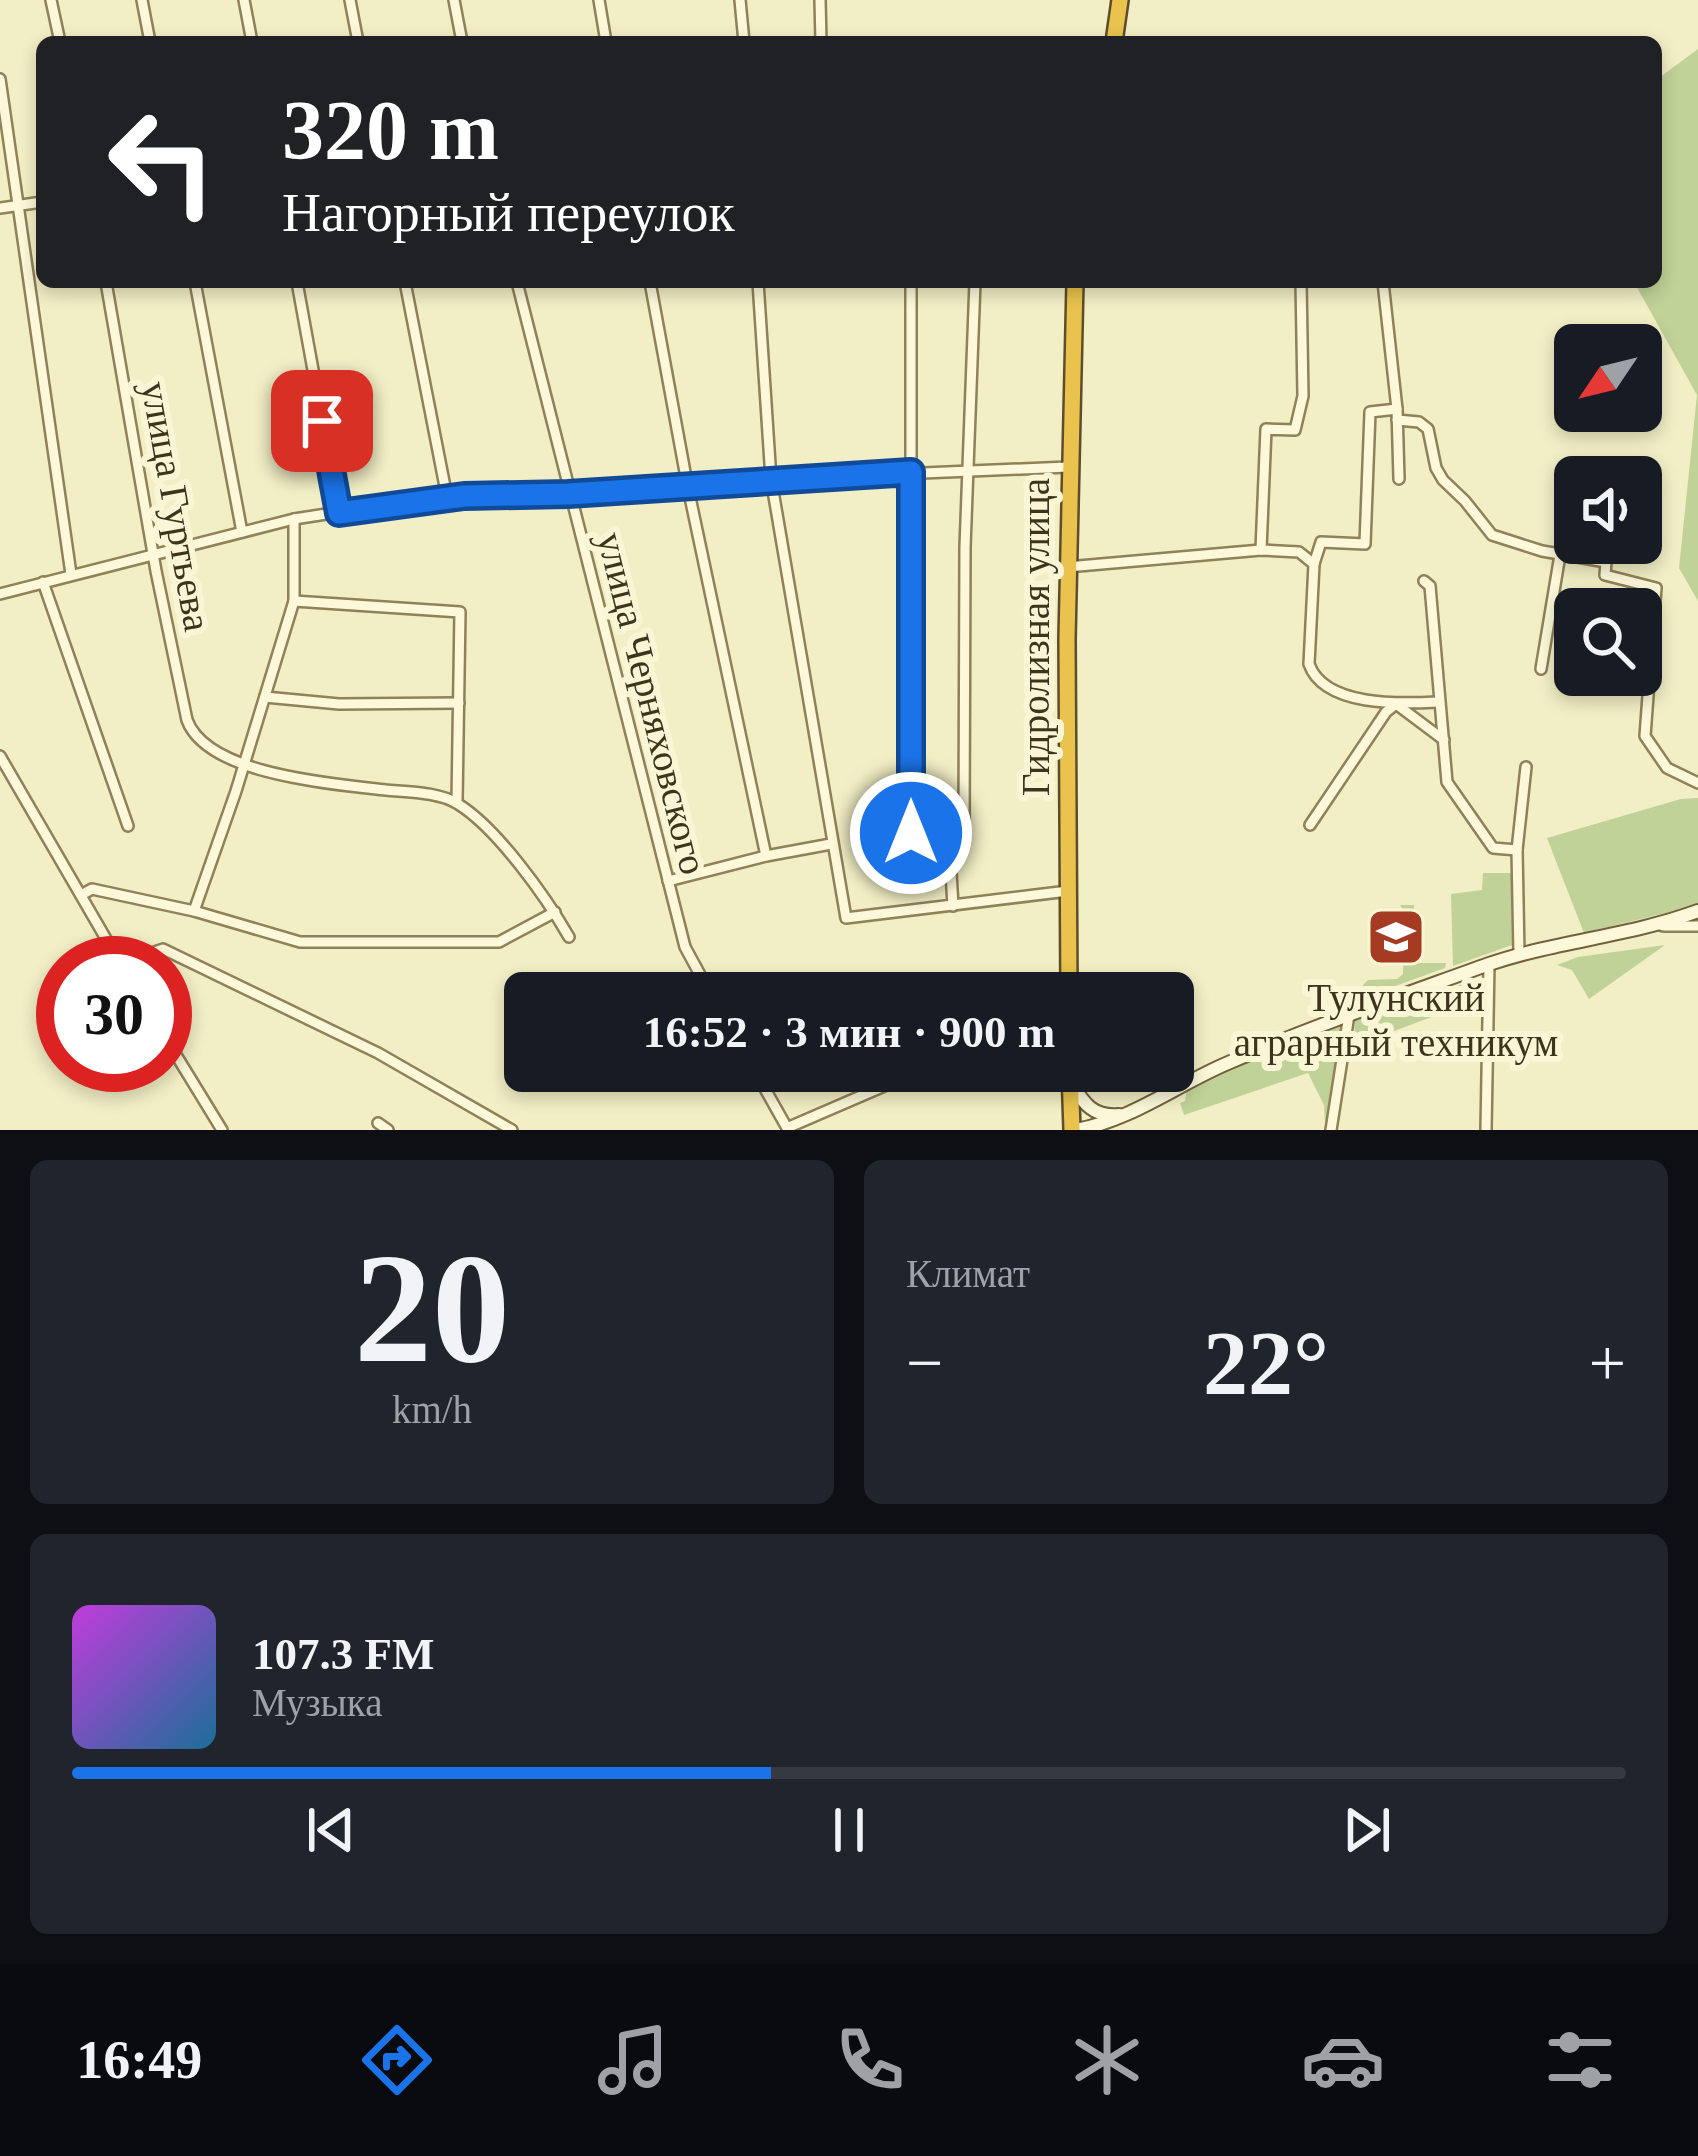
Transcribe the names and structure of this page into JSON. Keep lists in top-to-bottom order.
{
  "streets": {
    "highway": ["Гидролизная улица"],
    "street": ["улица Гуртьева", "улица Черняховского"]
  },
  "places": {
    "school or university": ["Тулунский аграрный техникум"]
  },
  "north": "bottom left",
  "page": {
    "turn": ["320 m", "Нагорный переулок"],
    "limit": "30",
    "trip": "16:52 · 3 мин · 900 m",
    "tile": [
      ["20", "km/h"],
      "Климат"
    ],
    "heat": ["−", "22°", "+"],
    "song": ["107.3 FM", "Музыка"],
    "tabs": "16:49"
  }
}
